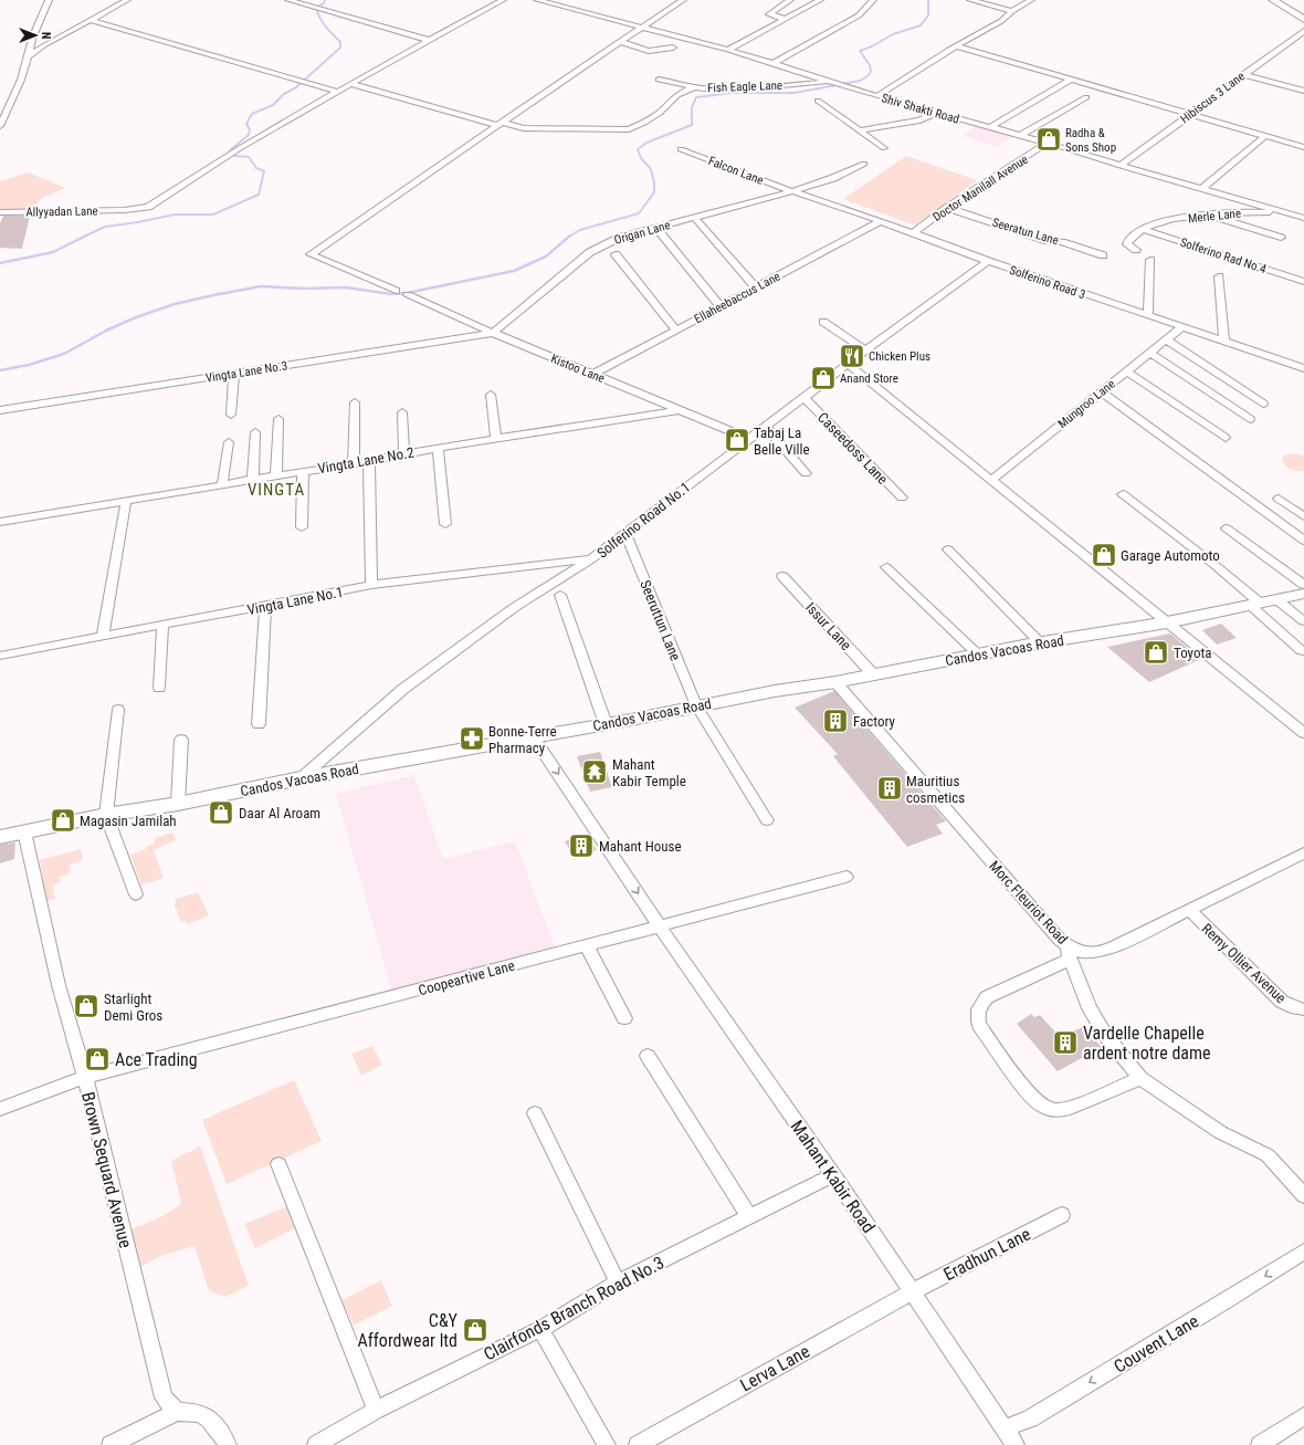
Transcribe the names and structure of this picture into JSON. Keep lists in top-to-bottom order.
{
  "streets": {
    "main road": ["Candos Vacoas Road"],
    "street": [
      "Fish Eagle Lane",
      "Hibiscus 3 Lane",
      "Shiv Shakti Road",
      "Falcon Lane",
      "Doctor Manilall Avenue",
      "Allyyadan Lane",
      "Merle Lane",
      "Seeratun Lane",
      "Origan Lane",
      "Solferino Rad No.4",
      "Solferino Road 3",
      "Ellaheebaccus Lane",
      "Kistoo Lane",
      "Vingta Lane No.3",
      "Mungroo Lane",
      "Caseedoss Lane",
      "Vingta Lane No.2",
      "Solferino Road No.1",
      "Vingta Lane No.1",
      "Seeruttun Lane",
      "Issur Lane",
      "Morc Fleuriot Road",
      "Remy Ollier Avenue",
      "Coopeartive Lane",
      "Brown Sequard Avenue",
      "Mahant Kabir Road",
      "Eradhun Lane",
      "Clairfonds Branch Road No.3",
      "Couvent Lane",
      "Lerva Lane"
    ]
  },
  "crossings": [
    ["Fish Eagle Lane", "Shiv Shakti Road"],
    ["Hibiscus 3 Lane", "Shiv Shakti Road"],
    ["Shiv Shakti Road", "Doctor Manilall Avenue"],
    ["Shiv Shakti Road", "Merle Lane"],
    ["Falcon Lane", "Origan Lane"],
    ["Falcon Lane", "Solferino Road 3"],
    ["Doctor Manilall Avenue", "Seeratun Lane"],
    ["Doctor Manilall Avenue", "Solferino Road 3"],
    ["Merle Lane", "Solferino Rad No.4"],
    ["Origan Lane", "Solferino Road 3"],
    ["Origan Lane", "Kistoo Lane"],
    ["Origan Lane", "Vingta Lane No.3"],
    ["Solferino Road 3", "Ellaheebaccus Lane"],
    ["Solferino Road 3", "Mungroo Lane"],
    ["Solferino Road 3", "Solferino Road No.1"],
    ["Ellaheebaccus Lane", "Kistoo Lane"],
    ["Kistoo Lane", "Vingta Lane No.3"],
    ["Kistoo Lane", "Vingta Lane No.2"],
    ["Kistoo Lane", "Solferino Road No.1"],
    ["Caseedoss Lane", "Solferino Road No.1"],
    ["Solferino Road No.1", "Vingta Lane No.1"],
    ["Solferino Road No.1", "Seeruttun Lane"],
    ["Solferino Road No.1", "Candos Vacoas Road"],
    ["Seeruttun Lane", "Candos Vacoas Road"],
    ["Issur Lane", "Candos Vacoas Road"],
    ["Candos Vacoas Road", "Morc Fleuriot Road"],
    ["Candos Vacoas Road", "Brown Sequard Avenue"],
    ["Candos Vacoas Road", "Mahant Kabir Road"],
    ["Morc Fleuriot Road", "Remy Ollier Avenue"],
    ["Coopeartive Lane", "Brown Sequard Avenue"],
    ["Coopeartive Lane", "Mahant Kabir Road"],
    ["Mahant Kabir Road", "Eradhun Lane"],
    ["Mahant Kabir Road", "Clairfonds Branch Road No.3"],
    ["Mahant Kabir Road", "Couvent Lane"],
    ["Mahant Kabir Road", "Lerva Lane"],
    ["Eradhun Lane", "Lerva Lane"]
  ],
  "one_way": ["Couvent Lane"],
  "districts": ["VINGTA"],
  "places": {
    "shop": [
      "Radha & Sons Shop",
      "Anand Store",
      "Tabaj La Belle Ville",
      "Garage Automoto",
      "Toyota",
      "Daar Al Aroam",
      "Magasin Jamilah",
      "Starlight Demi Gros",
      "Ace Trading",
      "C&Y Affordwear ltd"
    ],
    "restaurant": ["Chicken Plus"],
    "building": [
      "Factory",
      "Mauritius cosmetics",
      "Mahant House",
      "Vardelle Chapelle ardent notre dame"
    ],
    "pharmacy": ["Bonne-Terre Pharmacy"],
    "temple": ["Mahant Kabir Temple"]
  },
  "north": "right"
}
